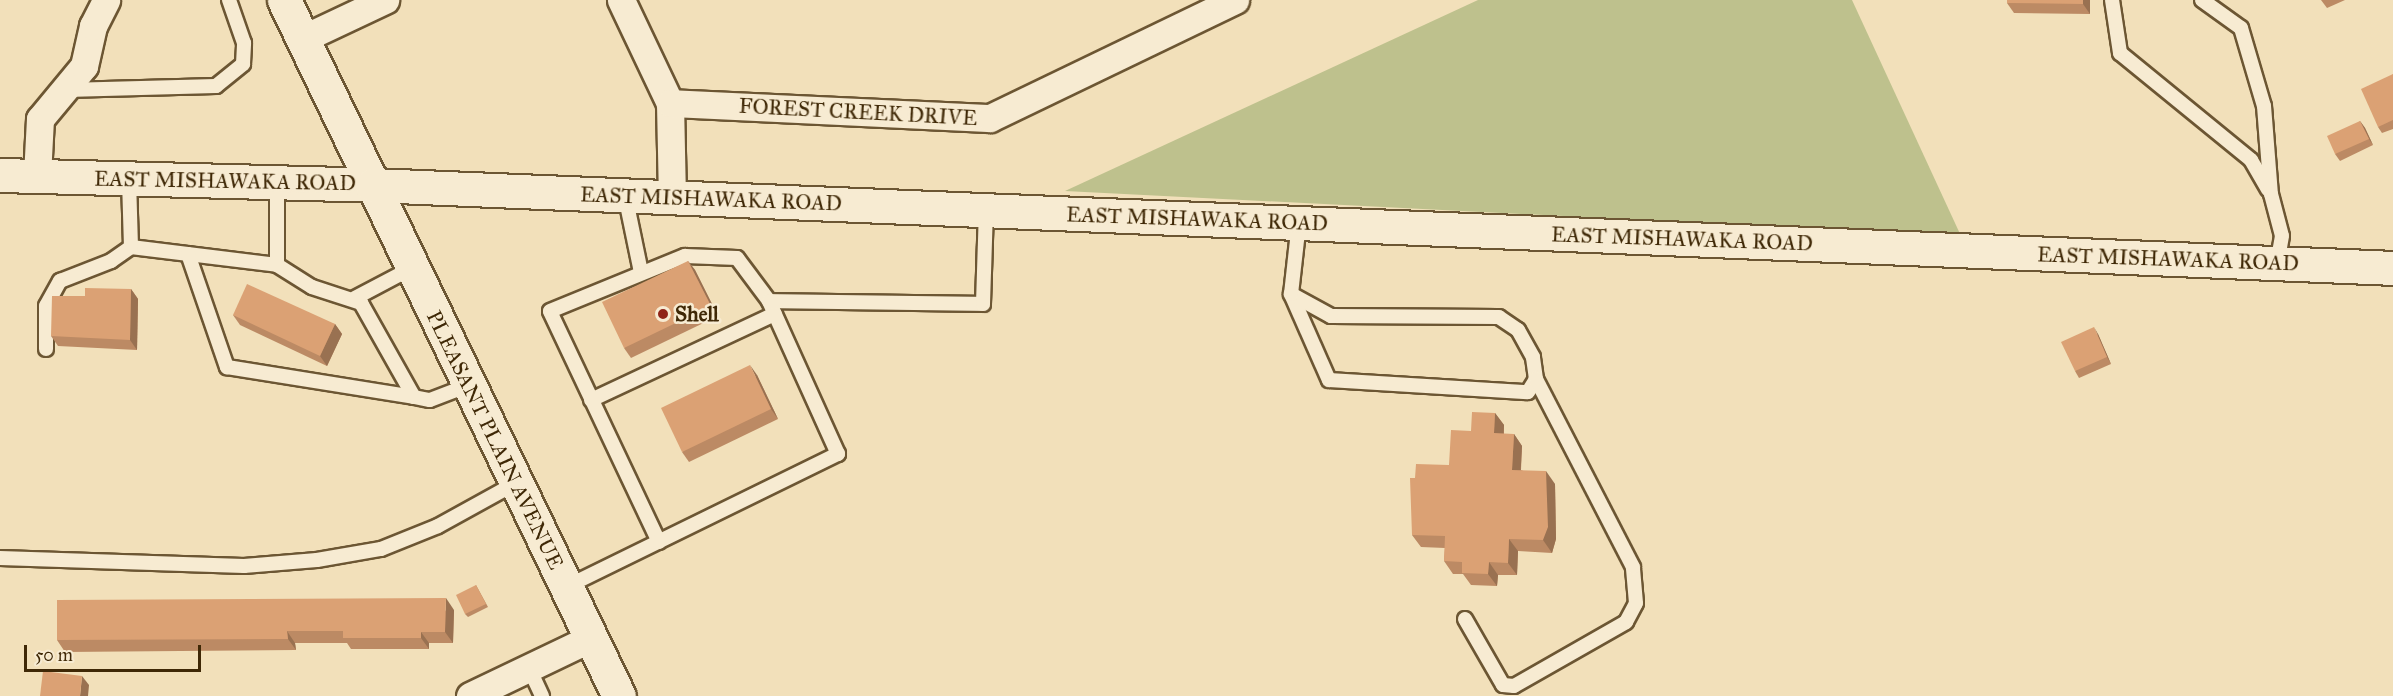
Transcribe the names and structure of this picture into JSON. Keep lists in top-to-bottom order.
{
  "streets": {
    "main road": ["EAST MISHAWAKA ROAD", "PLEASANT PLAIN AVENUE"],
    "street": ["FOREST CREEK DRIVE"]
  },
  "crossings": [
    ["EAST MISHAWAKA ROAD", "PLEASANT PLAIN AVENUE"]
  ],
  "places": ["Shell"],
  "scale_bar": "50 m"
}
